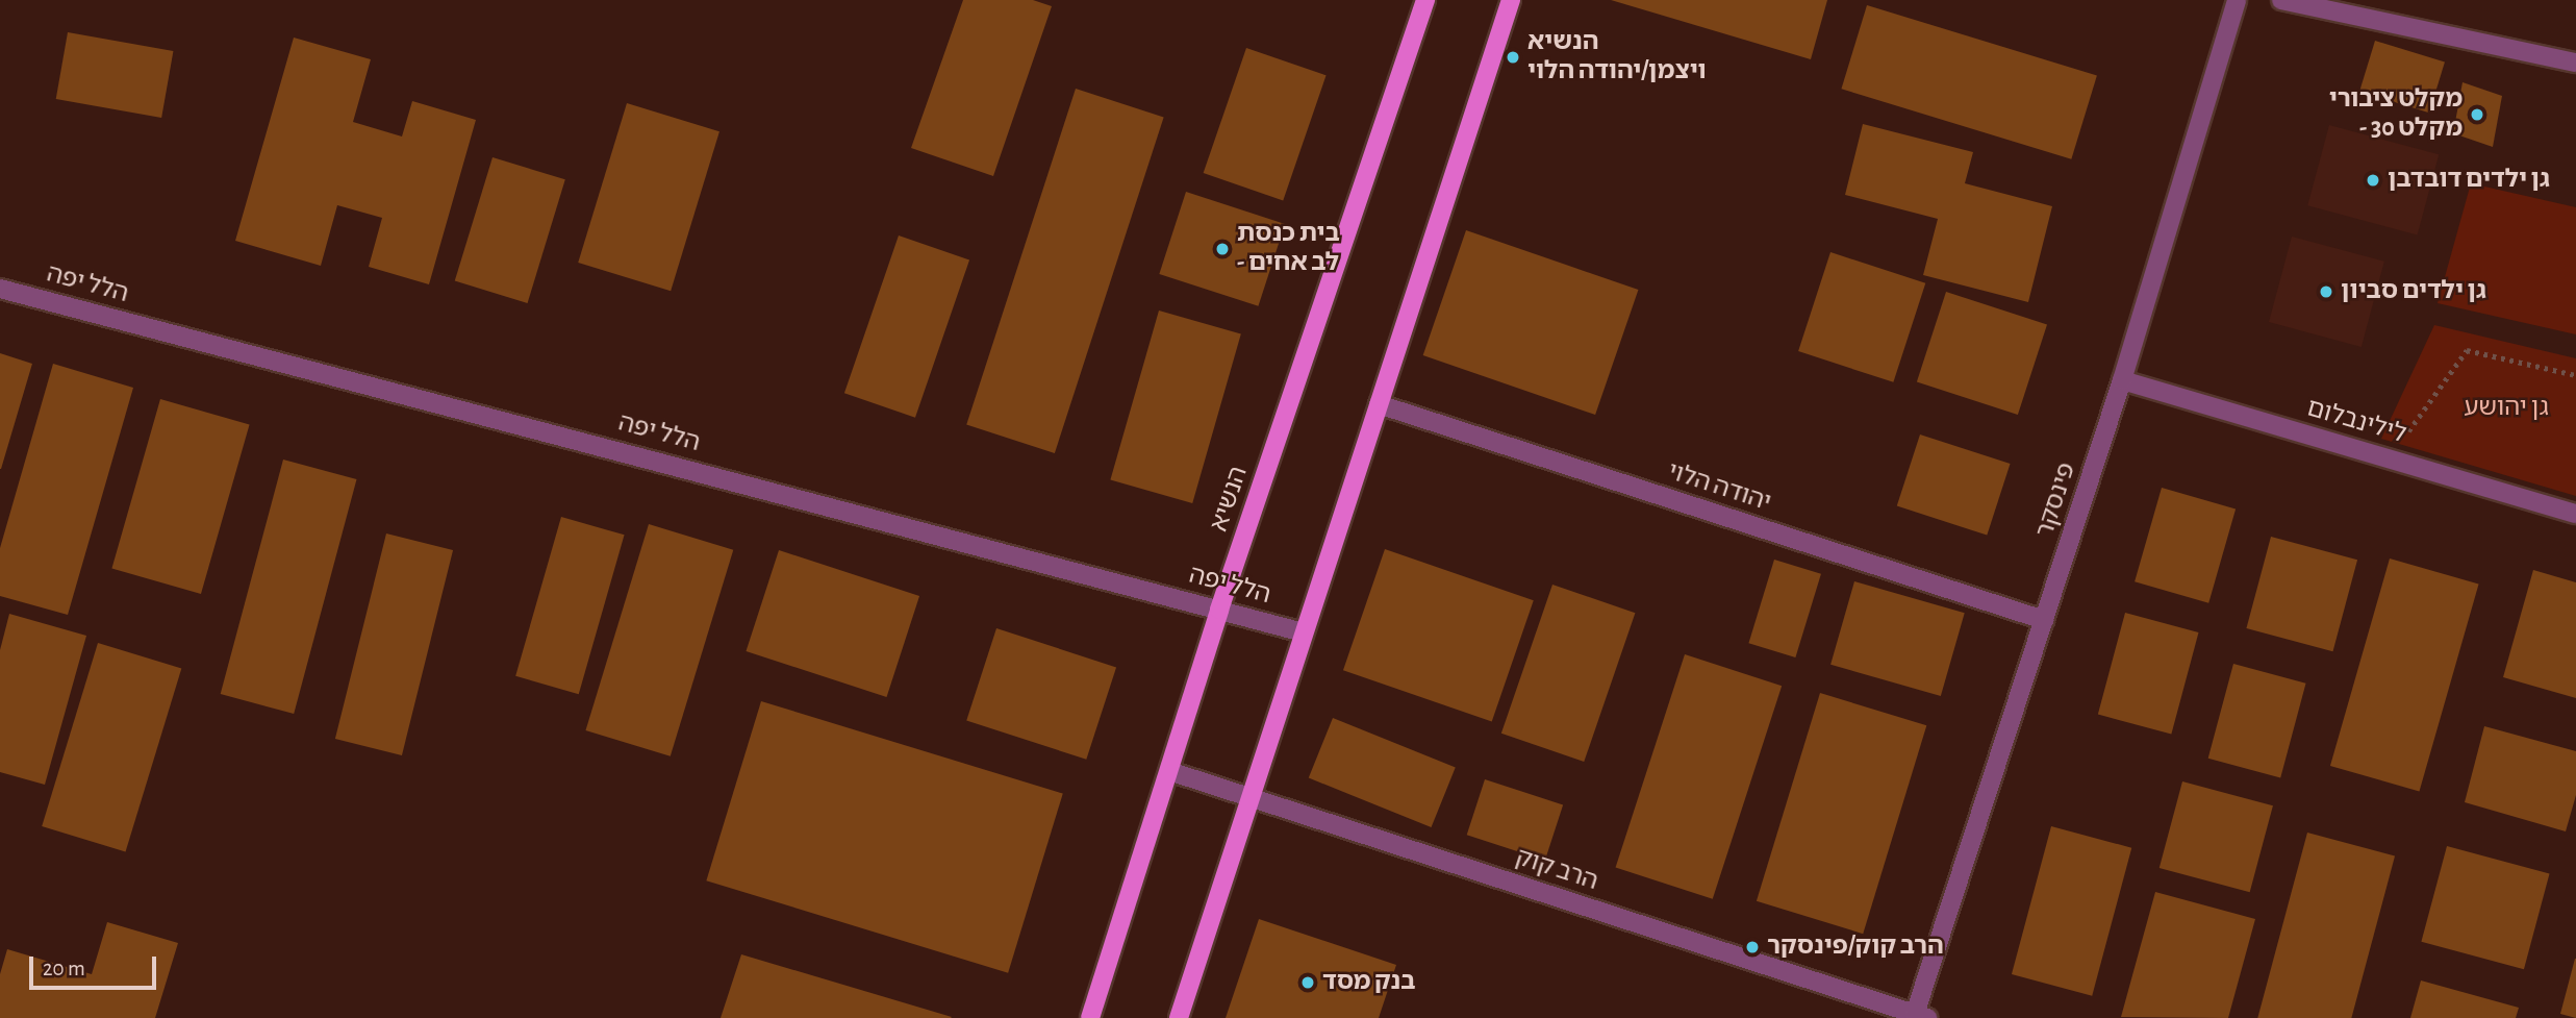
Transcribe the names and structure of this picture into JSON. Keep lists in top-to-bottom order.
{
  "streets": {
    "main road": ["הנשיא"],
    "street": [
      "הלל יפה",
      "לילינבלום",
      "יהודה הלוי",
      "פינסקר",
      "הרב קוק"
    ]
  },
  "crossings": [
    ["הלל יפה", "הנשיא"],
    ["לילינבלום", "פינסקר"],
    ["יהודה הלוי", "פינסקר"],
    ["הנשיא", "הרב קוק"],
    ["פינסקר", "הרב קוק"]
  ],
  "parks": ["גן יהושע"],
  "places": [
    "הנשיא ויצמן/יהודה הלוי",
    "מקלט ציבורי - מקלט 30",
    "גן ילדים דובדבן",
    "בית כנסת - לב אחים",
    "גן ילדים סביון",
    "הרב קוק/פינסקר",
    "בנק מסד"
  ],
  "scale_bar": "20 m"
}
